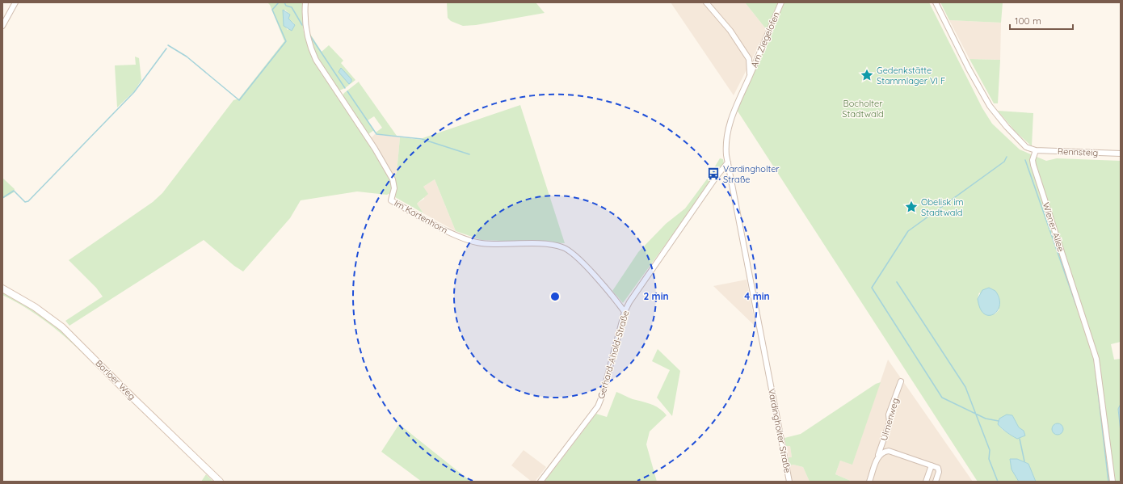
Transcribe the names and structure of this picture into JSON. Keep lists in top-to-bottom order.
{
  "streets": {
    "street": [
      "Am Ziegelofen",
      "Rennsteig",
      "Im Kortenhorn",
      "Wiener Allee",
      "Gerhard-Ahold-Straße",
      "Barloer Weg",
      "Ulmenweg",
      "Vardingholter Straße"
    ]
  },
  "crossings": [
    ["Am Ziegelofen", "Vardingholter Straße"],
    ["Rennsteig", "Wiener Allee"],
    ["Im Kortenhorn", "Gerhard-Ahold-Straße"],
    ["Gerhard-Ahold-Straße", "Vardingholter Straße"]
  ],
  "parks": ["Bocholter Stadtwald"],
  "places": {
    "place": ["Gedenkstätte Stammlager VI F", "Obelisk im Stadtwald"],
    "bus stop": ["Vardingholter Straße"]
  },
  "scale_bar": "100 m",
  "rings": ["2 min", "4 min"]
}
